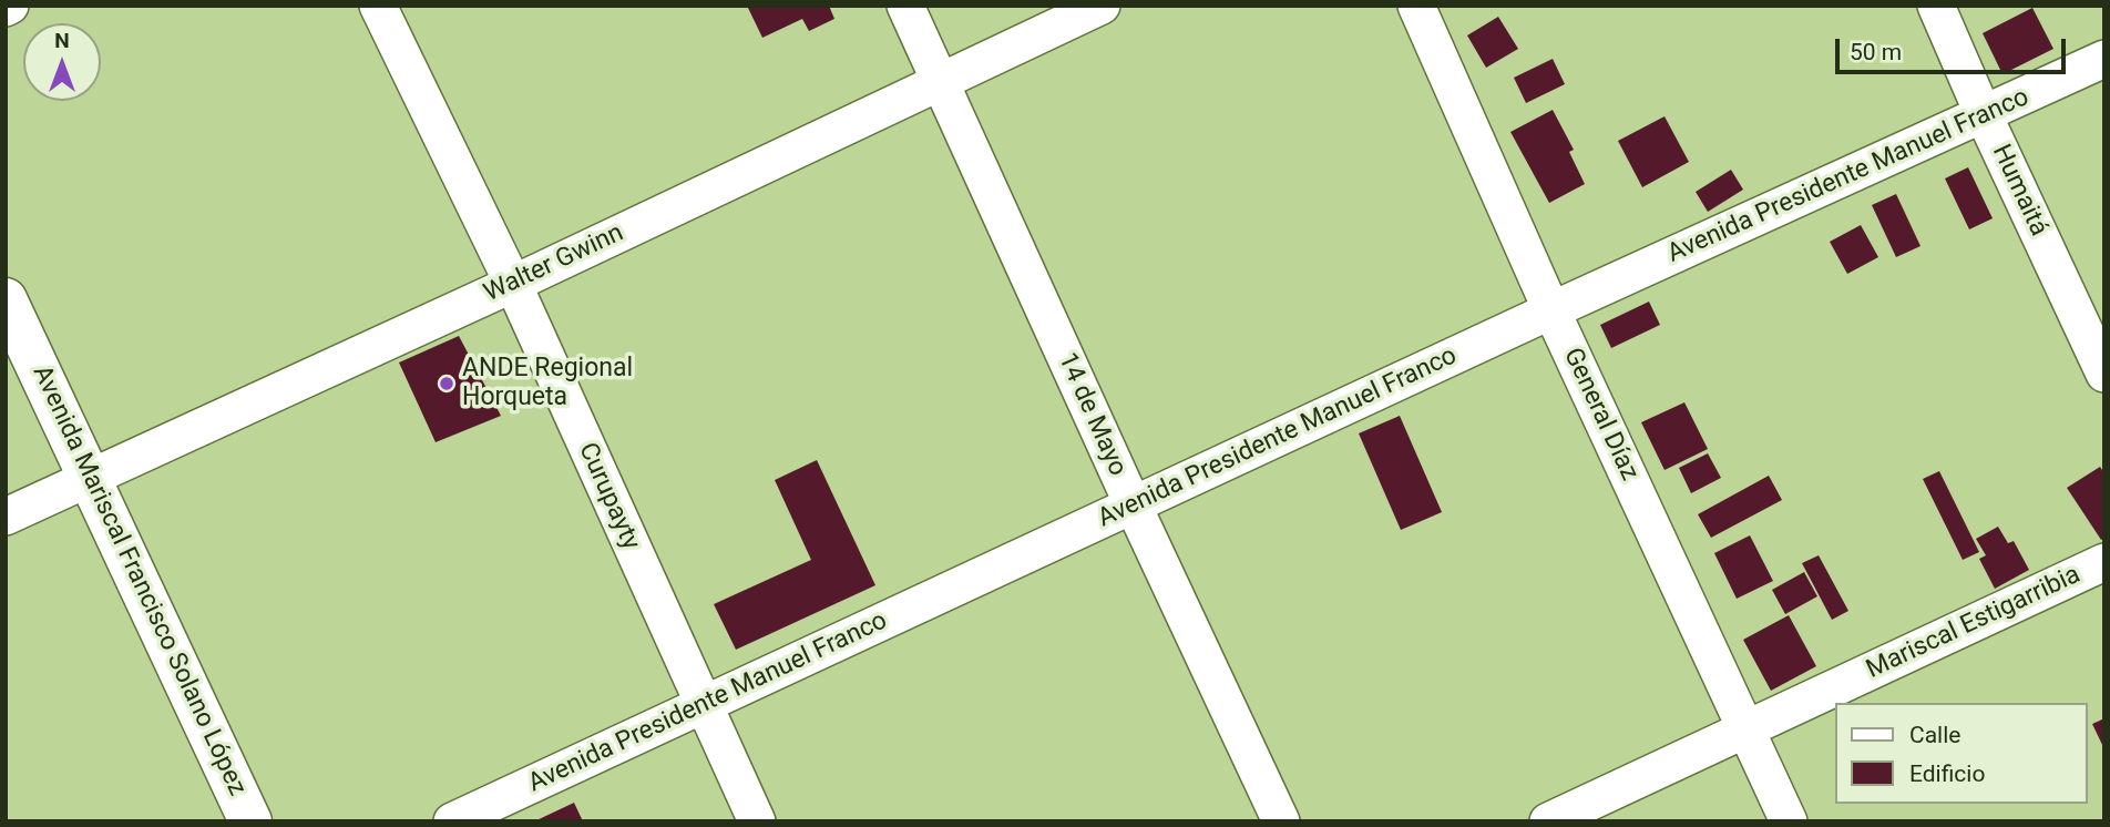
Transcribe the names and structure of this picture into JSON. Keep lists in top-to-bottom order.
{
  "streets": {
    "street": [
      "Avenida Presidente Manuel Franco",
      "Humaitá",
      "Walter Gwinn",
      "14 de Mayo",
      "General Díaz",
      "Curupayty",
      "Avenida Mariscal Francisco Solano López",
      "Mariscal Estigarribia"
    ]
  },
  "crossings": [
    ["Avenida Presidente Manuel Franco", "Humaitá"],
    ["Avenida Presidente Manuel Franco", "14 de Mayo"],
    ["Avenida Presidente Manuel Franco", "General Díaz"],
    ["Avenida Presidente Manuel Franco", "Curupayty"],
    ["Walter Gwinn", "14 de Mayo"],
    ["Walter Gwinn", "Curupayty"],
    ["Walter Gwinn", "Avenida Mariscal Francisco Solano López"],
    ["General Díaz", "Mariscal Estigarribia"]
  ],
  "places": ["ANDE Regional Horqueta"],
  "legend": ["Calle", "Edificio"],
  "scale_bar": "50 m",
  "north": "top"
}
